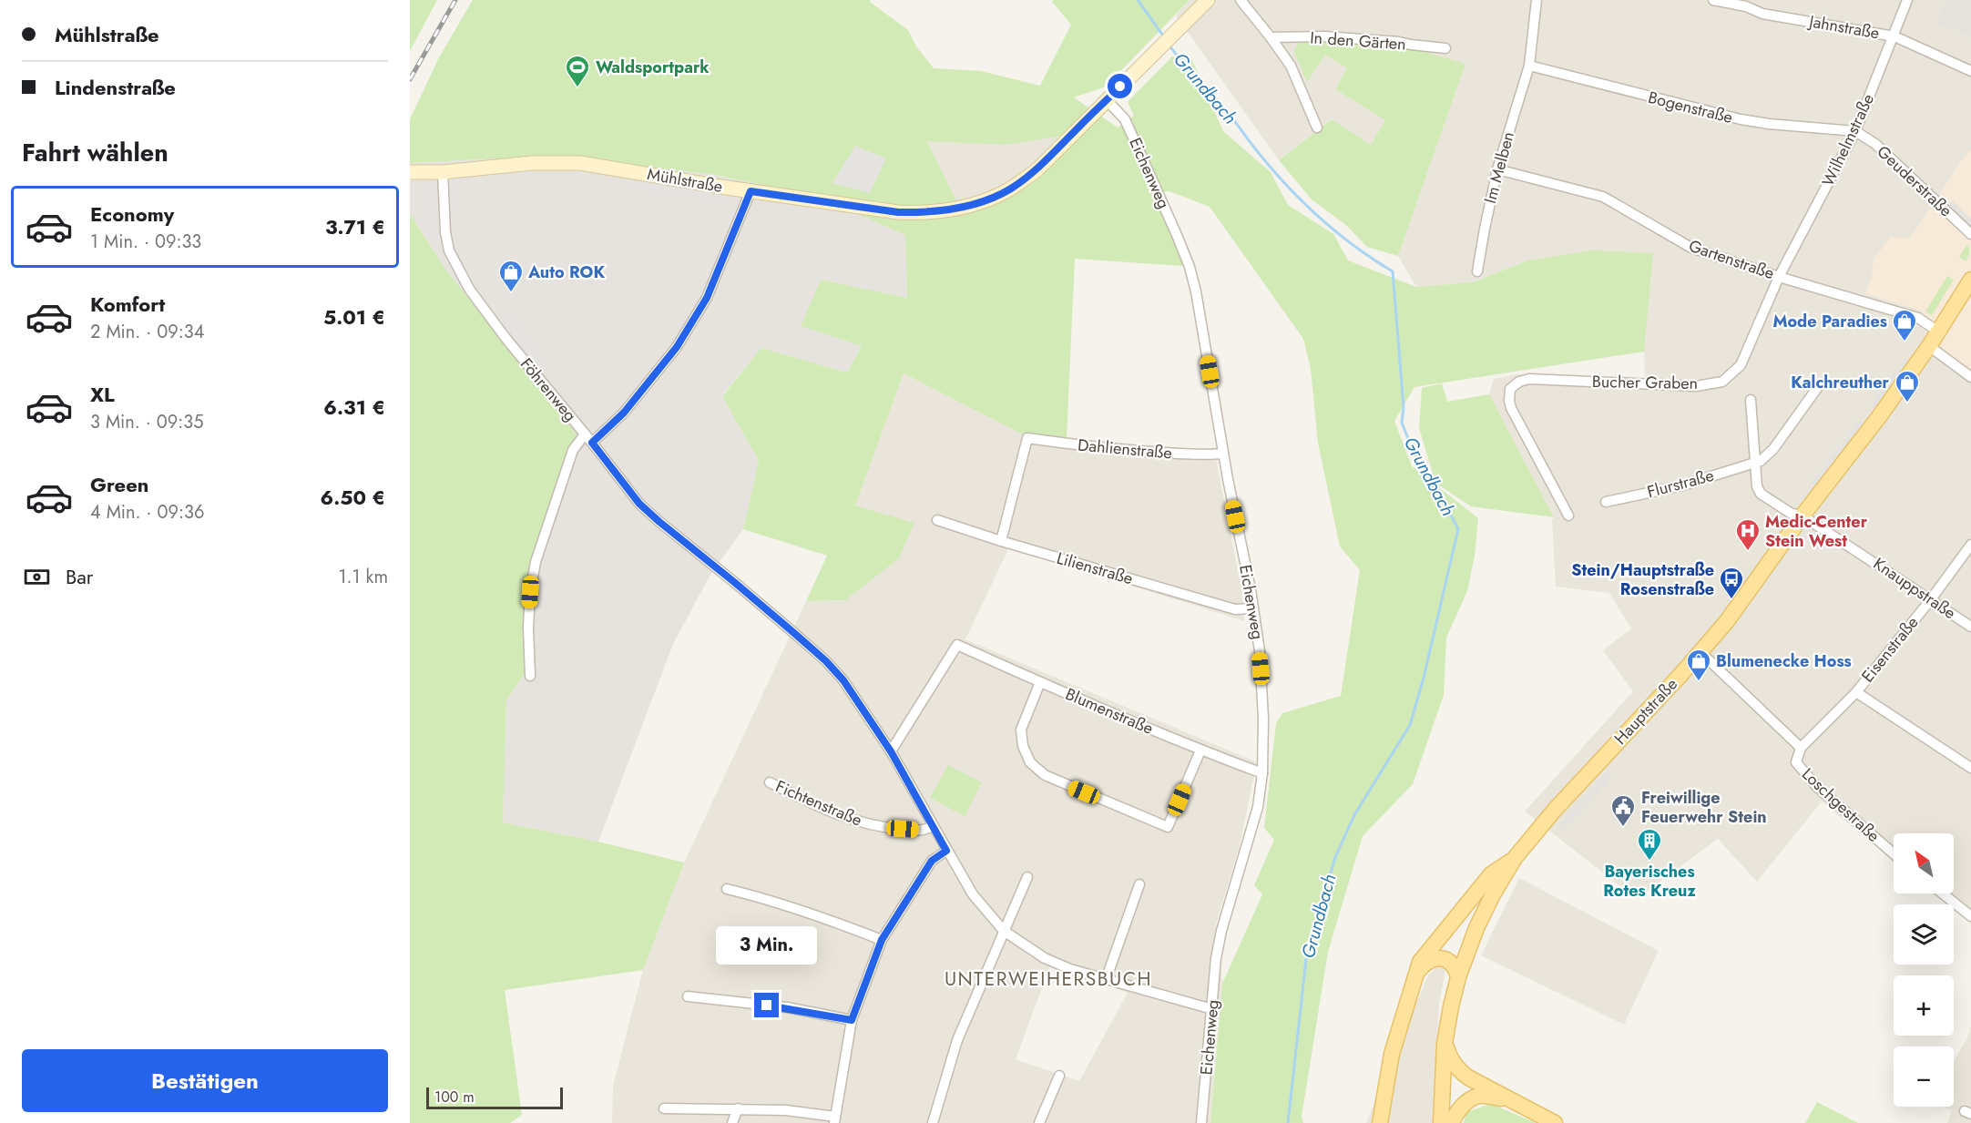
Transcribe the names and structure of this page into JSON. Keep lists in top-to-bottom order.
{
  "streets": {
    "main road": ["Hauptstraße"],
    "street": [
      "Jahnstraße",
      "In den Gärten",
      "Bogenstraße",
      "Wilhelmstraße",
      "Im Melben",
      "Eichenweg",
      "Mühlstraße",
      "Geuderstraße",
      "Gartenstraße",
      "Bucher Graben",
      "Föhrenweg",
      "Dahlienstraße",
      "Flurstraße",
      "Lilienstraße",
      "Knauppstraße",
      "Eisenstraße",
      "Blumenstraße",
      "Fichtenstraße",
      "Loschgestraße"
    ]
  },
  "crossings": [
    ["Jahnstraße", "Wilhelmstraße"],
    ["Bogenstraße", "Wilhelmstraße"],
    ["Bogenstraße", "Im Melben"],
    ["Bogenstraße", "Geuderstraße"],
    ["Wilhelmstraße", "Geuderstraße"],
    ["Wilhelmstraße", "Gartenstraße"],
    ["Wilhelmstraße", "Bucher Graben"],
    ["Im Melben", "Gartenstraße"],
    ["Eichenweg", "Mühlstraße"],
    ["Eichenweg", "Föhrenweg"],
    ["Eichenweg", "Dahlienstraße"],
    ["Eichenweg", "Lilienstraße"],
    ["Eichenweg", "Blumenstraße"],
    ["Mühlstraße", "Föhrenweg"],
    ["Gartenstraße", "Bucher Graben"],
    ["Gartenstraße", "Hauptstraße"],
    ["Föhrenweg", "Blumenstraße"],
    ["Föhrenweg", "Fichtenstraße"],
    ["Dahlienstraße", "Lilienstraße"],
    ["Flurstraße", "Knauppstraße"],
    ["Knauppstraße", "Eisenstraße"],
    ["Knauppstraße", "Hauptstraße"],
    ["Eisenstraße", "Loschgestraße"],
    ["Hauptstraße", "Loschgestraße"]
  ],
  "districts": ["UNTERWEIHERSBUCH"],
  "water": ["Grundbach"],
  "places": {
    "sports": ["Waldsportpark"],
    "shop": [
      "Auto ROK",
      "Mode Paradies",
      "Kalchreuther",
      "Blumenecke Hoss"
    ],
    "hospital": ["Medic-Center Stein West"],
    "bus stop": ["Stein/Hauptstraße Rosenstraße"],
    "public building": ["Freiwillige Feuerwehr Stein"],
    "building": ["Bayerisches Rotes Kreuz"]
  },
  "scale_bar": "100 m",
  "north": "top left",
  "page": {
    "banner": ["Mühlstraße", "Lindenstraße"],
    "heading": "Fahrt wählen",
    "list": [
      {
        "name": "Economy",
        "note": "1 Min. · 09:33",
        "value": "3.71 €"
      },
      {
        "name": "Komfort",
        "note": "2 Min. · 09:34",
        "value": "5.01 €"
      },
      {
        "name": "XL",
        "note": "3 Min. · 09:35",
        "value": "6.31 €"
      },
      {
        "name": "Green",
        "note": "4 Min. · 09:36",
        "value": "6.50 €"
      }
    ],
    "pay": ["Bar", "1.1 km"],
    "map_buttons": ["+", "−"],
    "bubble": "3 Min.",
    "buttons": "Bestätigen",
    "scale": "100 m"
  }
}
